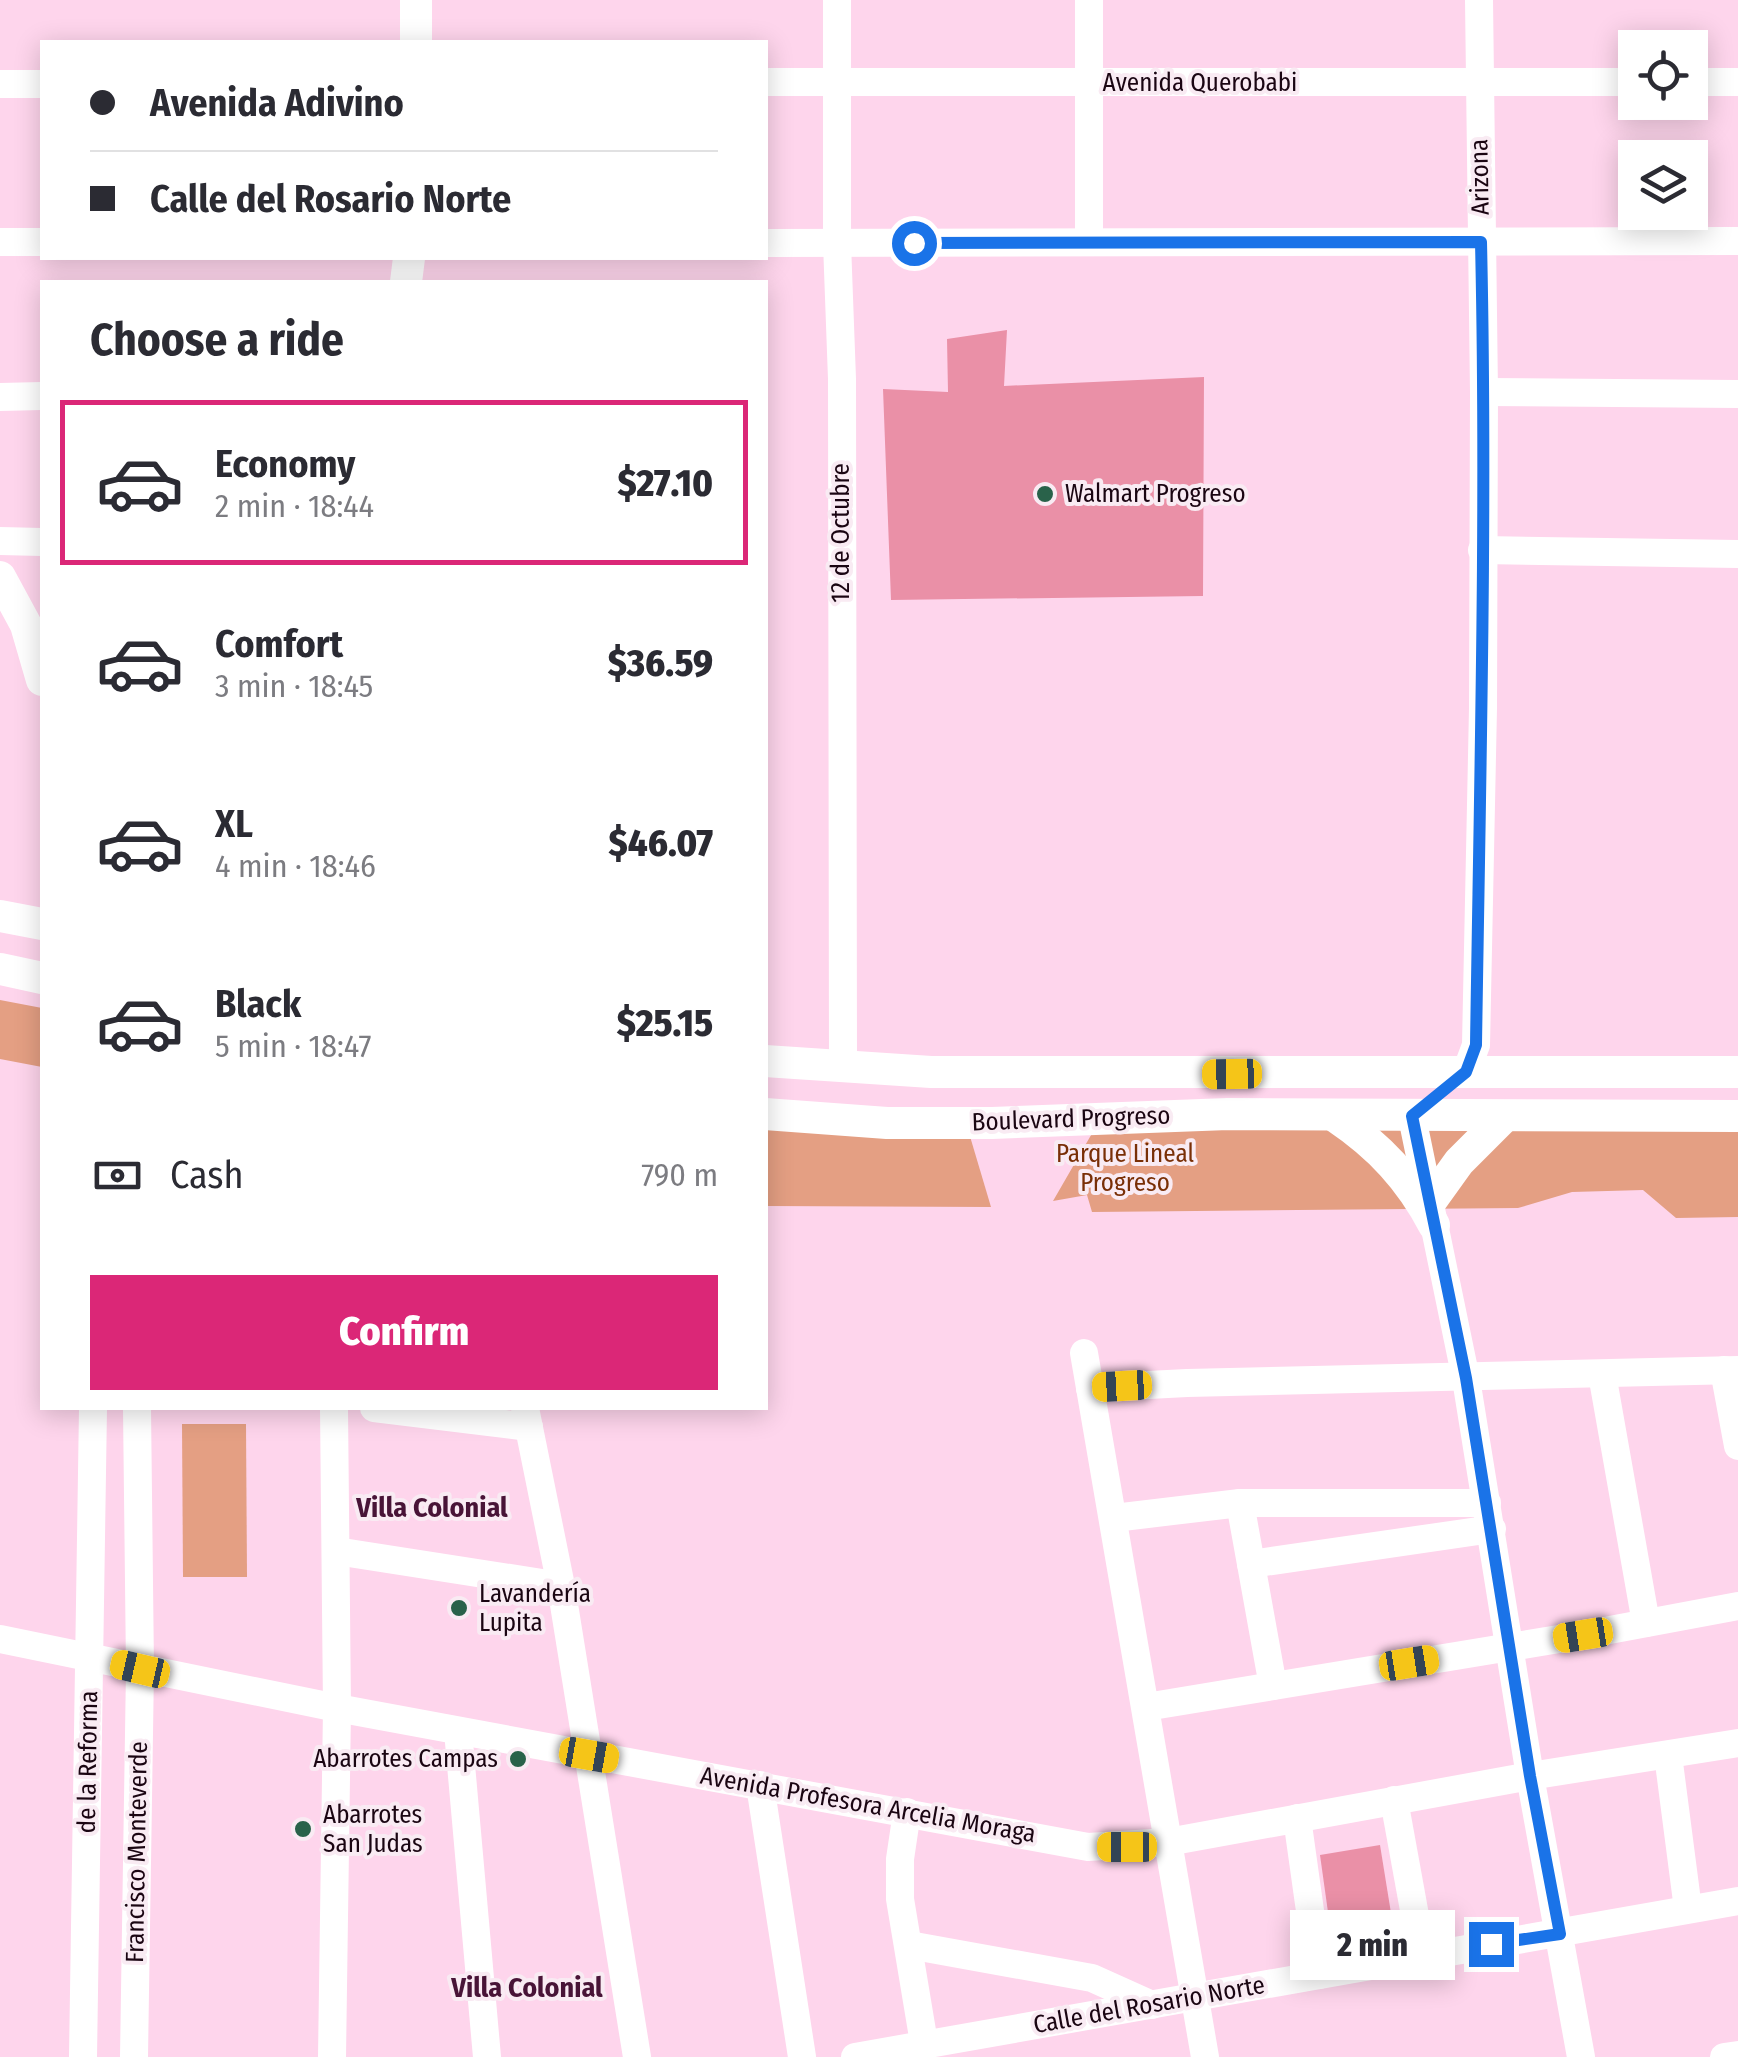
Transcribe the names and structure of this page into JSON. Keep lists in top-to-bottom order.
{
  "streets": {
    "main road": ["Boulevard Progreso"],
    "street": [
      "Avenida Querobabi",
      "Arizona",
      "12 de Octubre",
      "de la Reforma",
      "Avenida Profesora Arcelia Moraga",
      "Francisco Monteverde",
      "Calle del Rosario Norte"
    ]
  },
  "crossings": [
    ["Avenida Querobabi", "Arizona"],
    ["Avenida Querobabi", "12 de Octubre"],
    ["Arizona", "Boulevard Progreso"],
    ["12 de Octubre", "Boulevard Progreso"],
    ["de la Reforma", "Avenida Profesora Arcelia Moraga"],
    ["Avenida Profesora Arcelia Moraga", "Francisco Monteverde"]
  ],
  "districts": ["Villa Colonial", "Villa Colonial"],
  "parks": ["Parque Lineal Progreso"],
  "places": [
    "Walmart Progreso",
    "Lavandería Lupita",
    "Abarrotes Campas",
    "Abarrotes San Judas"
  ],
  "page": {
    "banner": ["Avenida Adivino", "Calle del Rosario Norte"],
    "heading": "Choose a ride",
    "list": [
      {
        "name": "Economy",
        "note": "2 min · 18:44",
        "value": "$27.10"
      },
      {
        "name": "Comfort",
        "note": "3 min · 18:45",
        "value": "$36.59"
      },
      {
        "name": "XL",
        "note": "4 min · 18:46",
        "value": "$46.07"
      },
      {
        "name": "Black",
        "note": "5 min · 18:47",
        "value": "$25.15"
      }
    ],
    "pay": ["Cash", "790 m"],
    "buttons": "Confirm",
    "bubble": "2 min"
  }
}
